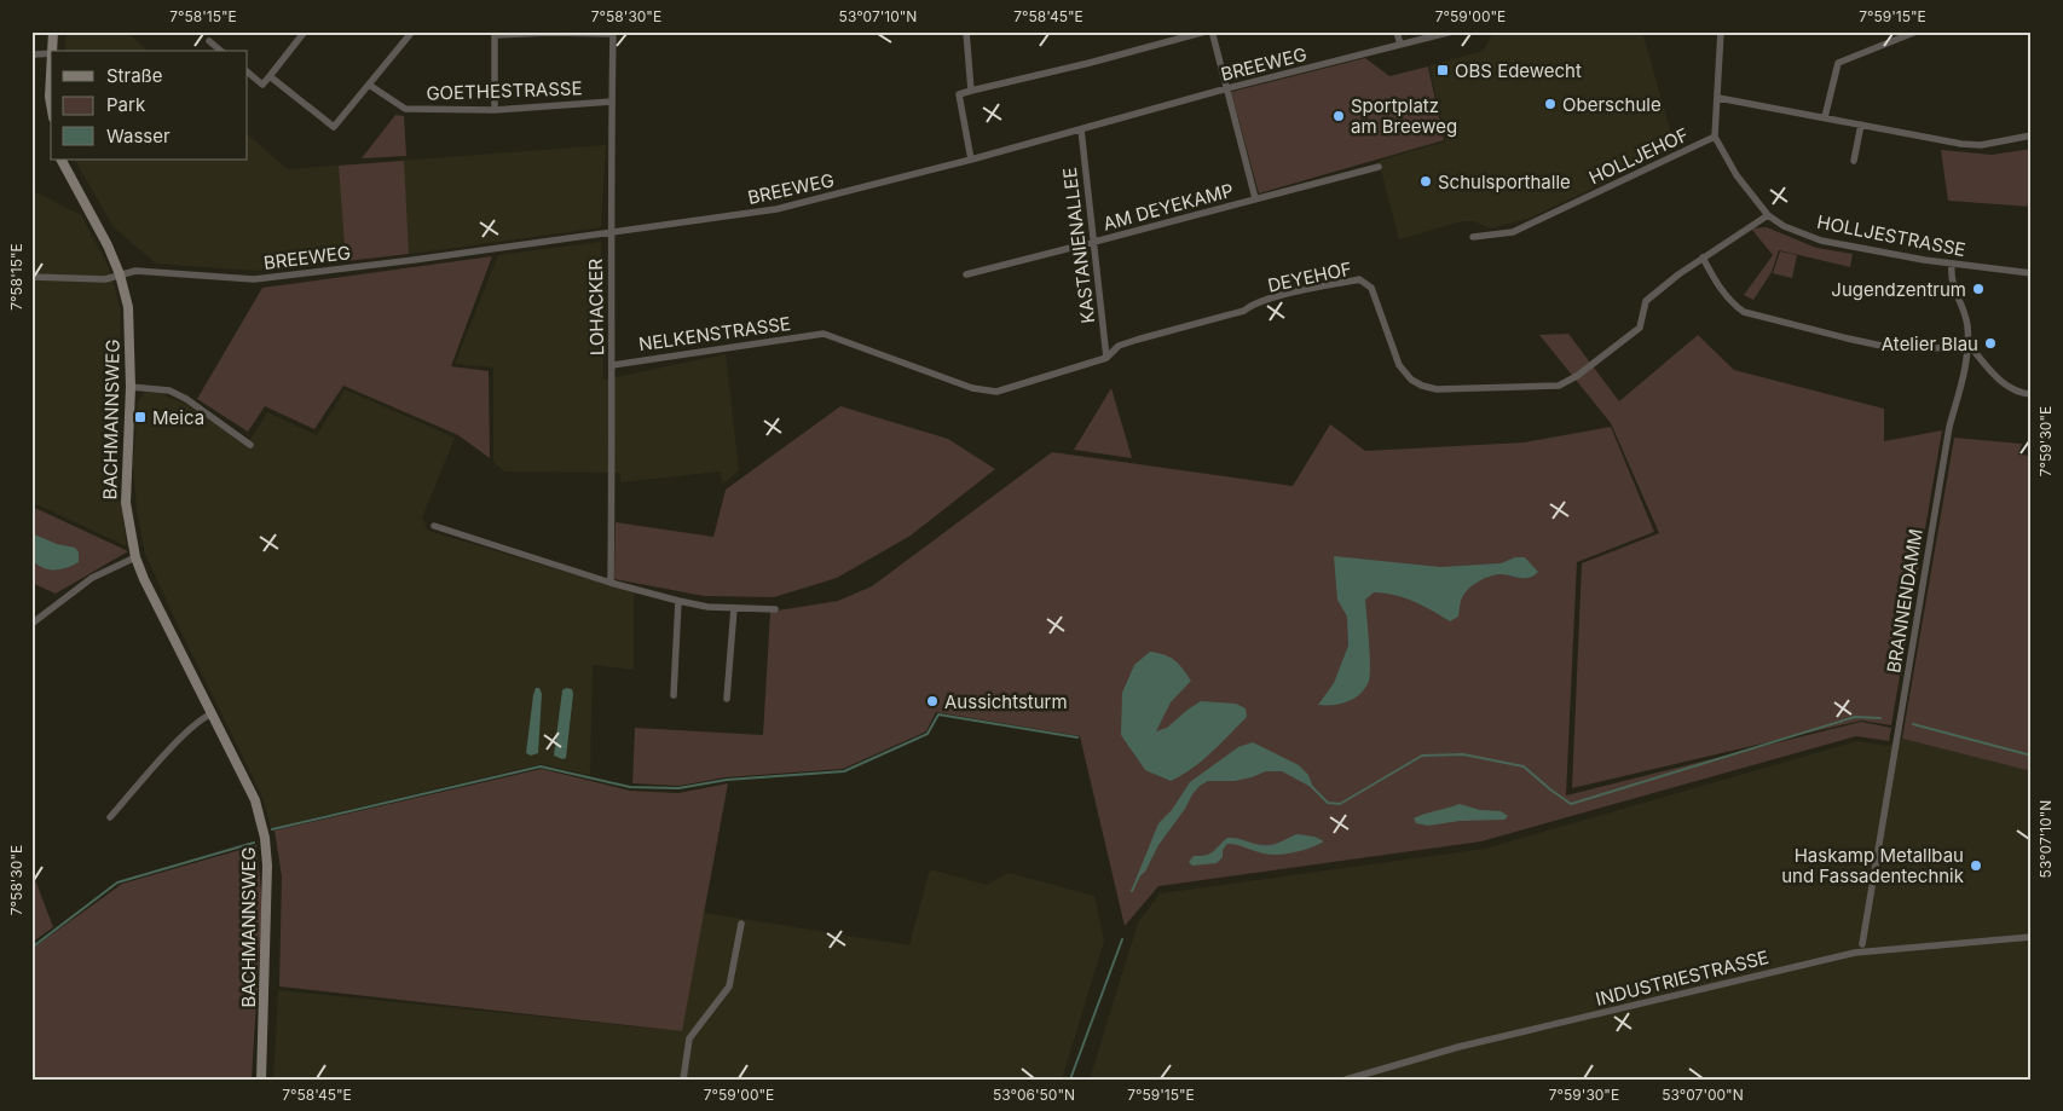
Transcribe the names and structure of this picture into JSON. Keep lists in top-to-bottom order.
{
  "streets": {
    "street": [
      "BREEWEG",
      "GOETHESTRASSE",
      "HOLLJEHOF",
      "AM DEYEKAMP",
      "HOLLJESTRASSE",
      "KASTANIENALLEE",
      "DEYEHOF",
      "LOHACKER",
      "NELKENSTRASSE",
      "BACHMANNSWEG",
      "BRANNENDAMM",
      "INDUSTRIESTRASSE"
    ]
  },
  "crossings": [
    ["BREEWEG", "KASTANIENALLEE"],
    ["BREEWEG", "LOHACKER"],
    ["BREEWEG", "BACHMANNSWEG"],
    ["GOETHESTRASSE", "LOHACKER"],
    ["HOLLJEHOF", "HOLLJESTRASSE"],
    ["AM DEYEKAMP", "KASTANIENALLEE"],
    ["HOLLJESTRASSE", "DEYEHOF"],
    ["HOLLJESTRASSE", "BRANNENDAMM"],
    ["KASTANIENALLEE", "DEYEHOF"],
    ["DEYEHOF", "NELKENSTRASSE"],
    ["LOHACKER", "NELKENSTRASSE"]
  ],
  "places": {
    "transit": ["OBS Edewecht", "Meica"],
    "other": [
      "Oberschule",
      "Sportplatz am Breeweg",
      "Schulsporthalle",
      "Jugendzentrum",
      "Atelier Blau",
      "Aussichtsturm",
      "Haskamp Metallbau und Fassadentechnik"
    ]
  },
  "legend": ["Straße", "Park", "Wasser"],
  "coordinates": [
    "7°58'15\"E",
    "7°58'30\"E",
    "53°07'10\"N",
    "7°58'45\"E",
    "7°59'00\"E",
    "7°59'15\"E",
    "7°59'30\"E",
    "53°06'50\"N",
    "53°07'00\"N"
  ]
}
